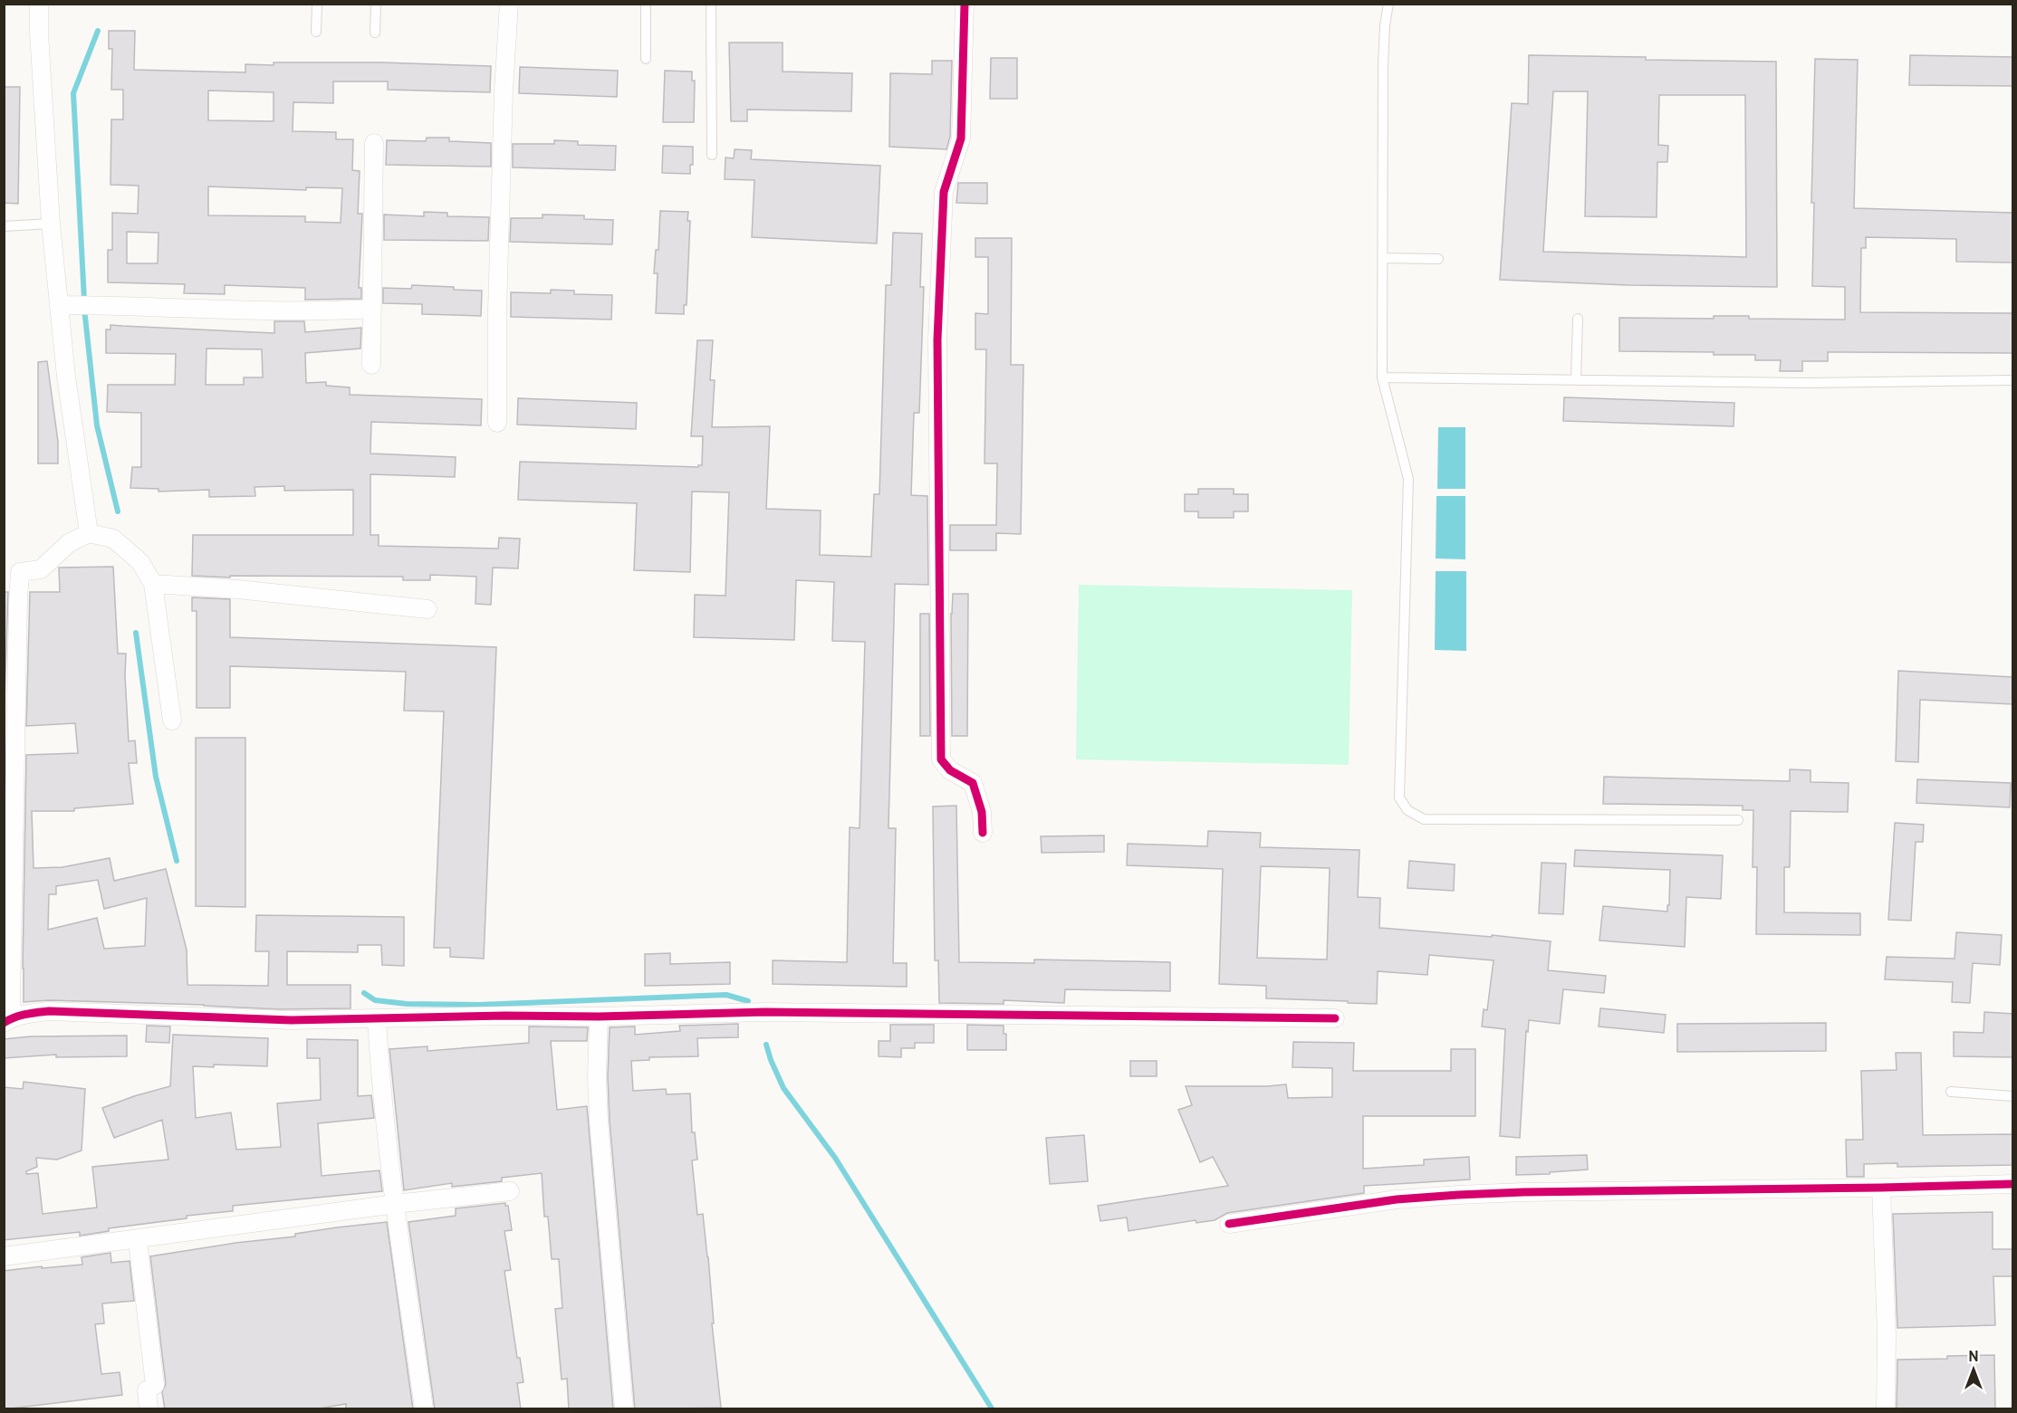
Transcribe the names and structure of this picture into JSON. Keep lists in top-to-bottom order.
{
  "north": "top"
}
